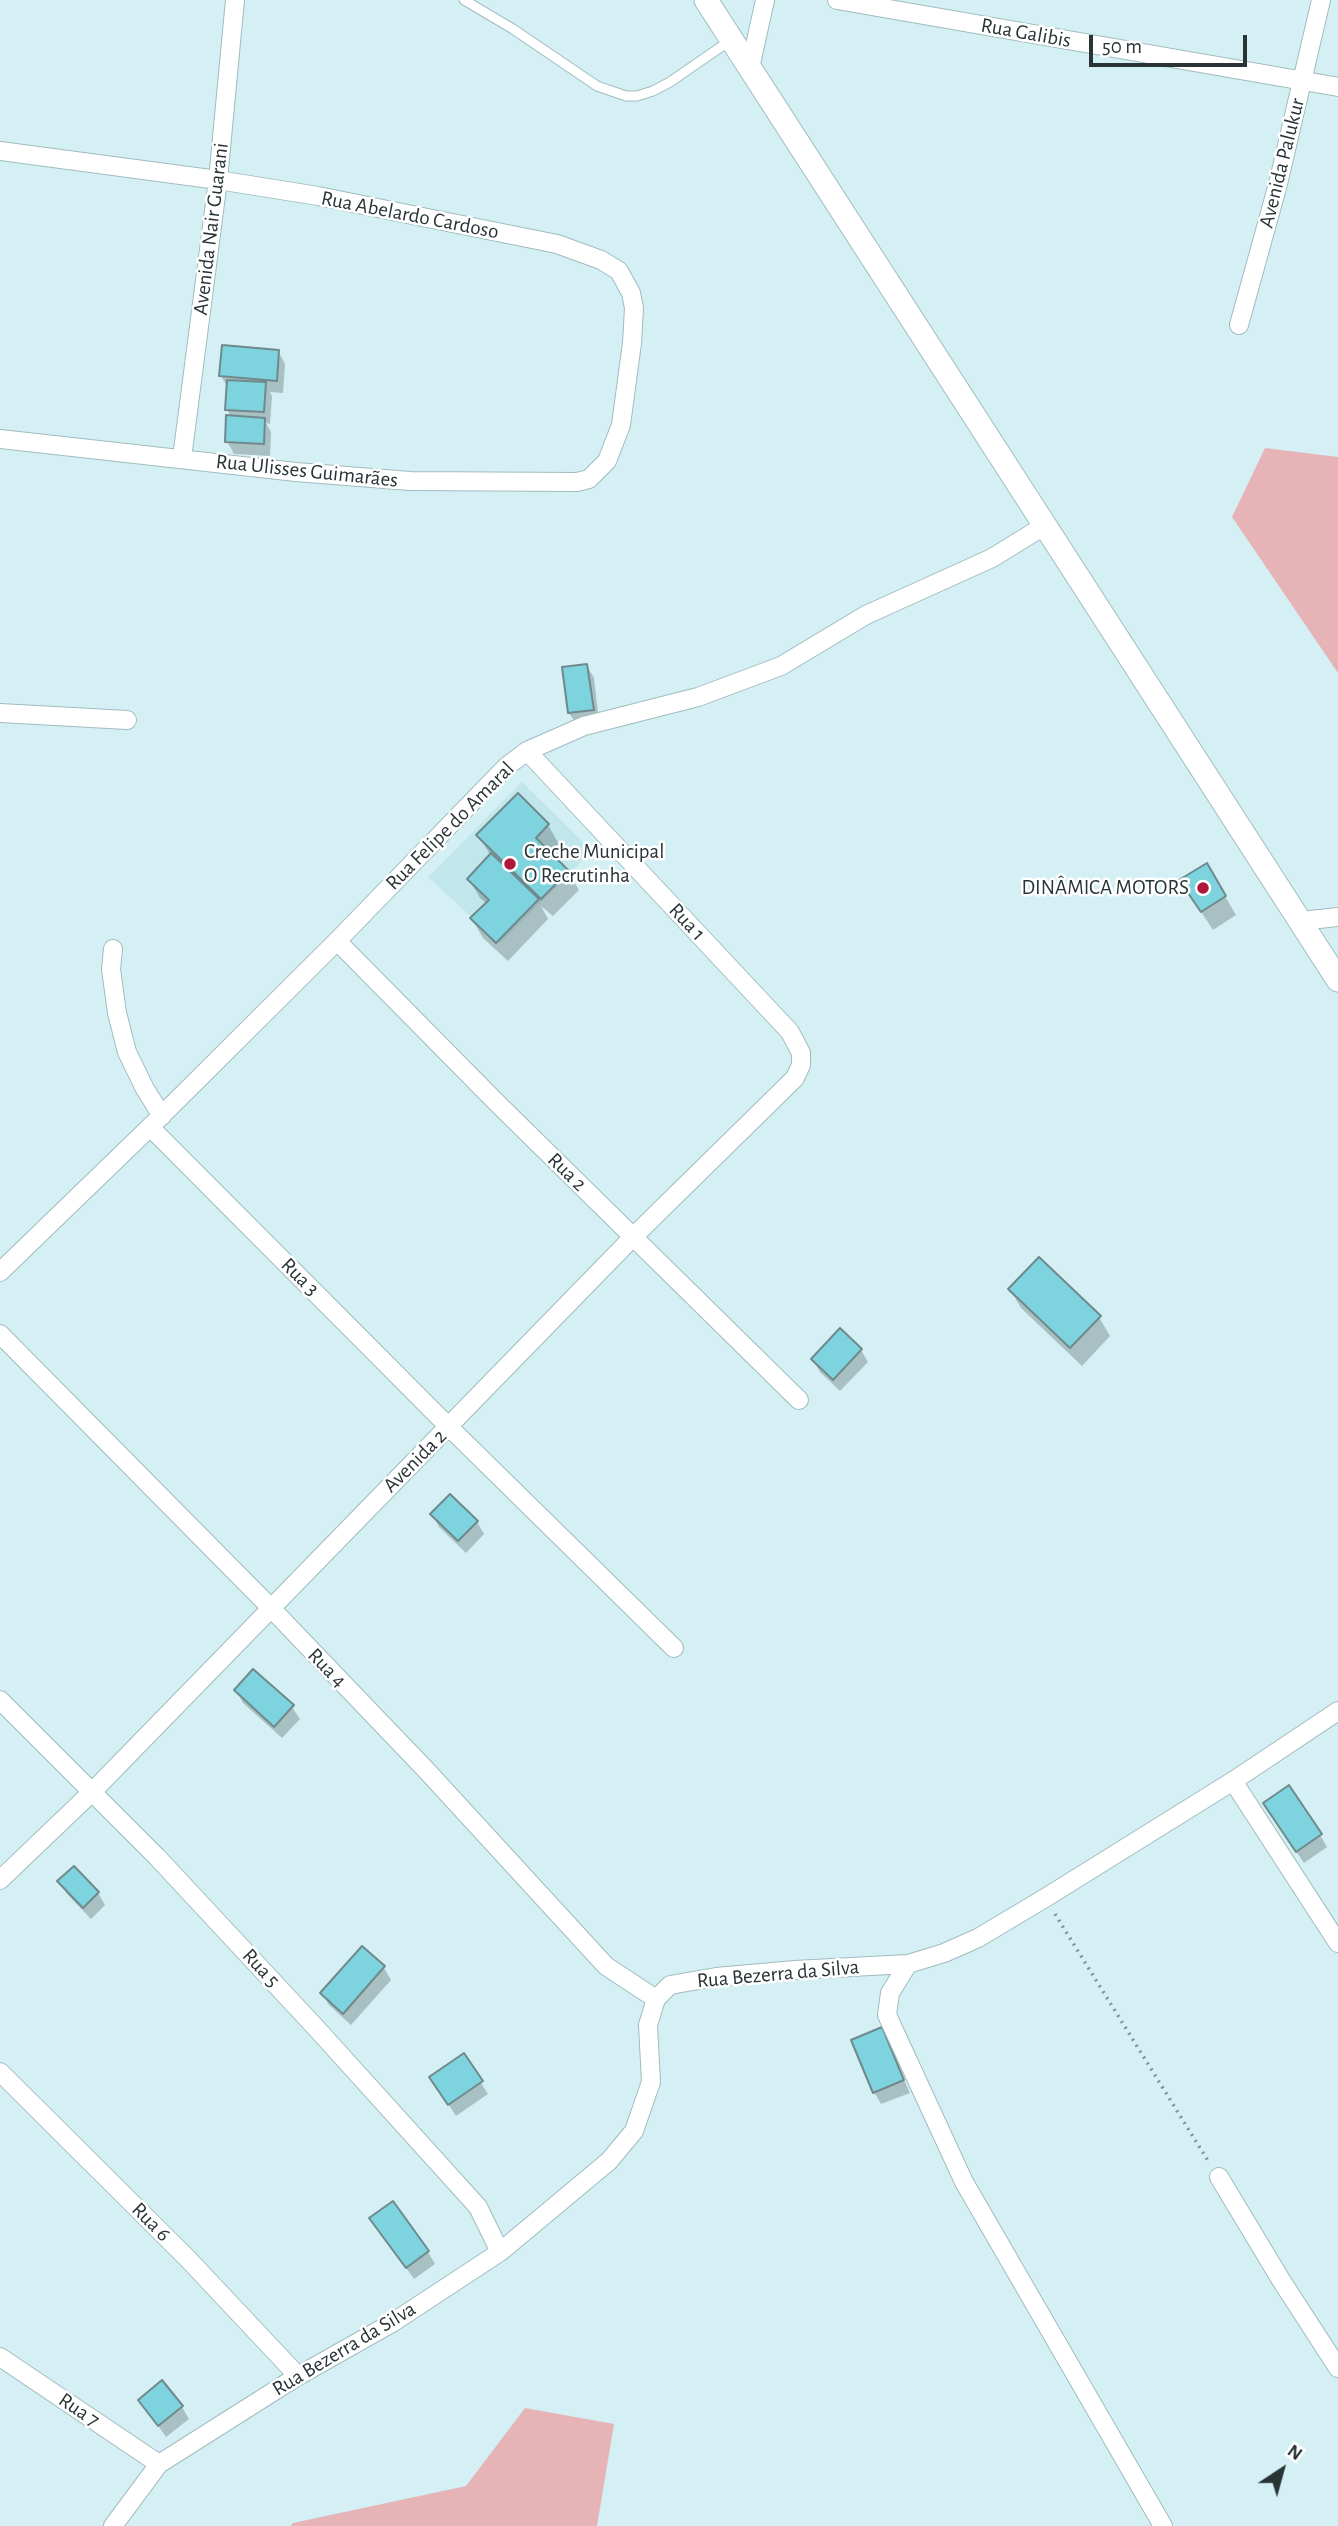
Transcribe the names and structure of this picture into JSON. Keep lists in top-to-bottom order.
{
  "streets": {
    "street": [
      "Rua Galibis",
      "Avenida Palukur",
      "Rua Abelardo Cardoso",
      "Avenida Nair Guarani",
      "Rua Ulisses Guimarães",
      "Rua Felipe do Amaral",
      "Rua 1",
      "Rua 2",
      "Rua 3",
      "Avenida 2",
      "Rua 4",
      "Rua 5",
      "Rua Bezerra da Silva",
      "Rua 6",
      "Rua 7"
    ]
  },
  "crossings": [
    ["Rua Galibis", "Avenida Palukur"],
    ["Rua Abelardo Cardoso", "Avenida Nair Guarani"],
    ["Rua Abelardo Cardoso", "Rua Ulisses Guimarães"],
    ["Avenida Nair Guarani", "Rua Ulisses Guimarães"],
    ["Rua Felipe do Amaral", "Rua 1"],
    ["Rua Felipe do Amaral", "Rua 2"],
    ["Rua Felipe do Amaral", "Rua 3"],
    ["Rua 1", "Avenida 2"],
    ["Rua 2", "Avenida 2"],
    ["Rua 3", "Avenida 2"],
    ["Avenida 2", "Rua 4"],
    ["Avenida 2", "Rua 5"],
    ["Rua 4", "Rua Bezerra da Silva"],
    ["Rua 5", "Rua Bezerra da Silva"],
    ["Rua Bezerra da Silva", "Rua 6"],
    ["Rua Bezerra da Silva", "Rua 7"]
  ],
  "places": ["Creche Municipal O Recrutinha", "DINÂMICA MOTORS"],
  "scale_bar": "50 m",
  "north": "top right"
}
